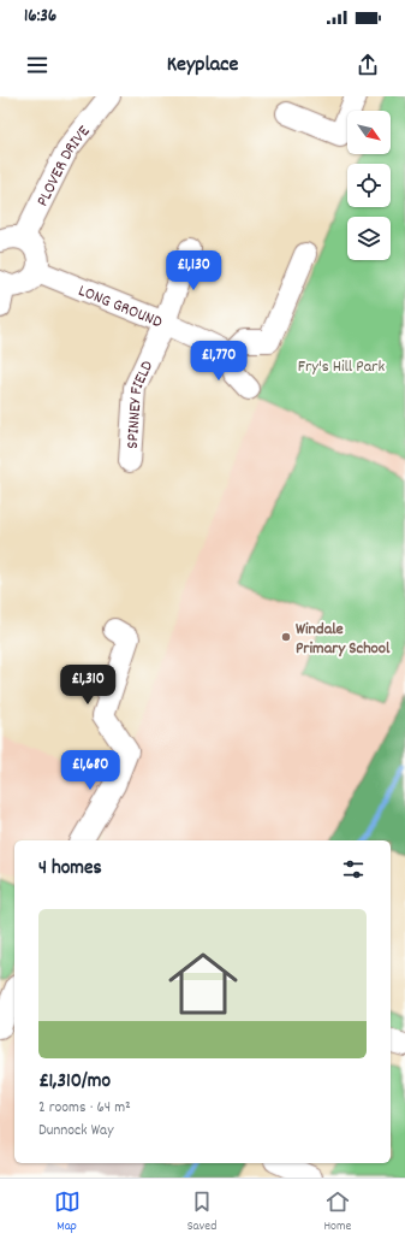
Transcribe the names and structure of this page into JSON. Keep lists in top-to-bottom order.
{
  "streets": {
    "street": ["PLOVER DRIVE", "LONG GROUND", "SPINNEY FIELD"]
  },
  "crossings": [
    ["LONG GROUND", "SPINNEY FIELD"]
  ],
  "parks": ["Fry's Hill Park"],
  "places": ["Windale Primary School"],
  "north": "bottom right",
  "page": {
    "status": "16:36",
    "header": "Keyplace",
    "price": [
      "£1,130",
      "£1,770",
      "£1,310",
      "£1,680"
    ],
    "heading": "4 homes",
    "list": [
      {
        "name": "£1,310/mo",
        "note": "2 rooms · 64 m² · Dunnock Way"
      }
    ],
    "tabs": ["Map", "Saved", "Home"]
  }
}
